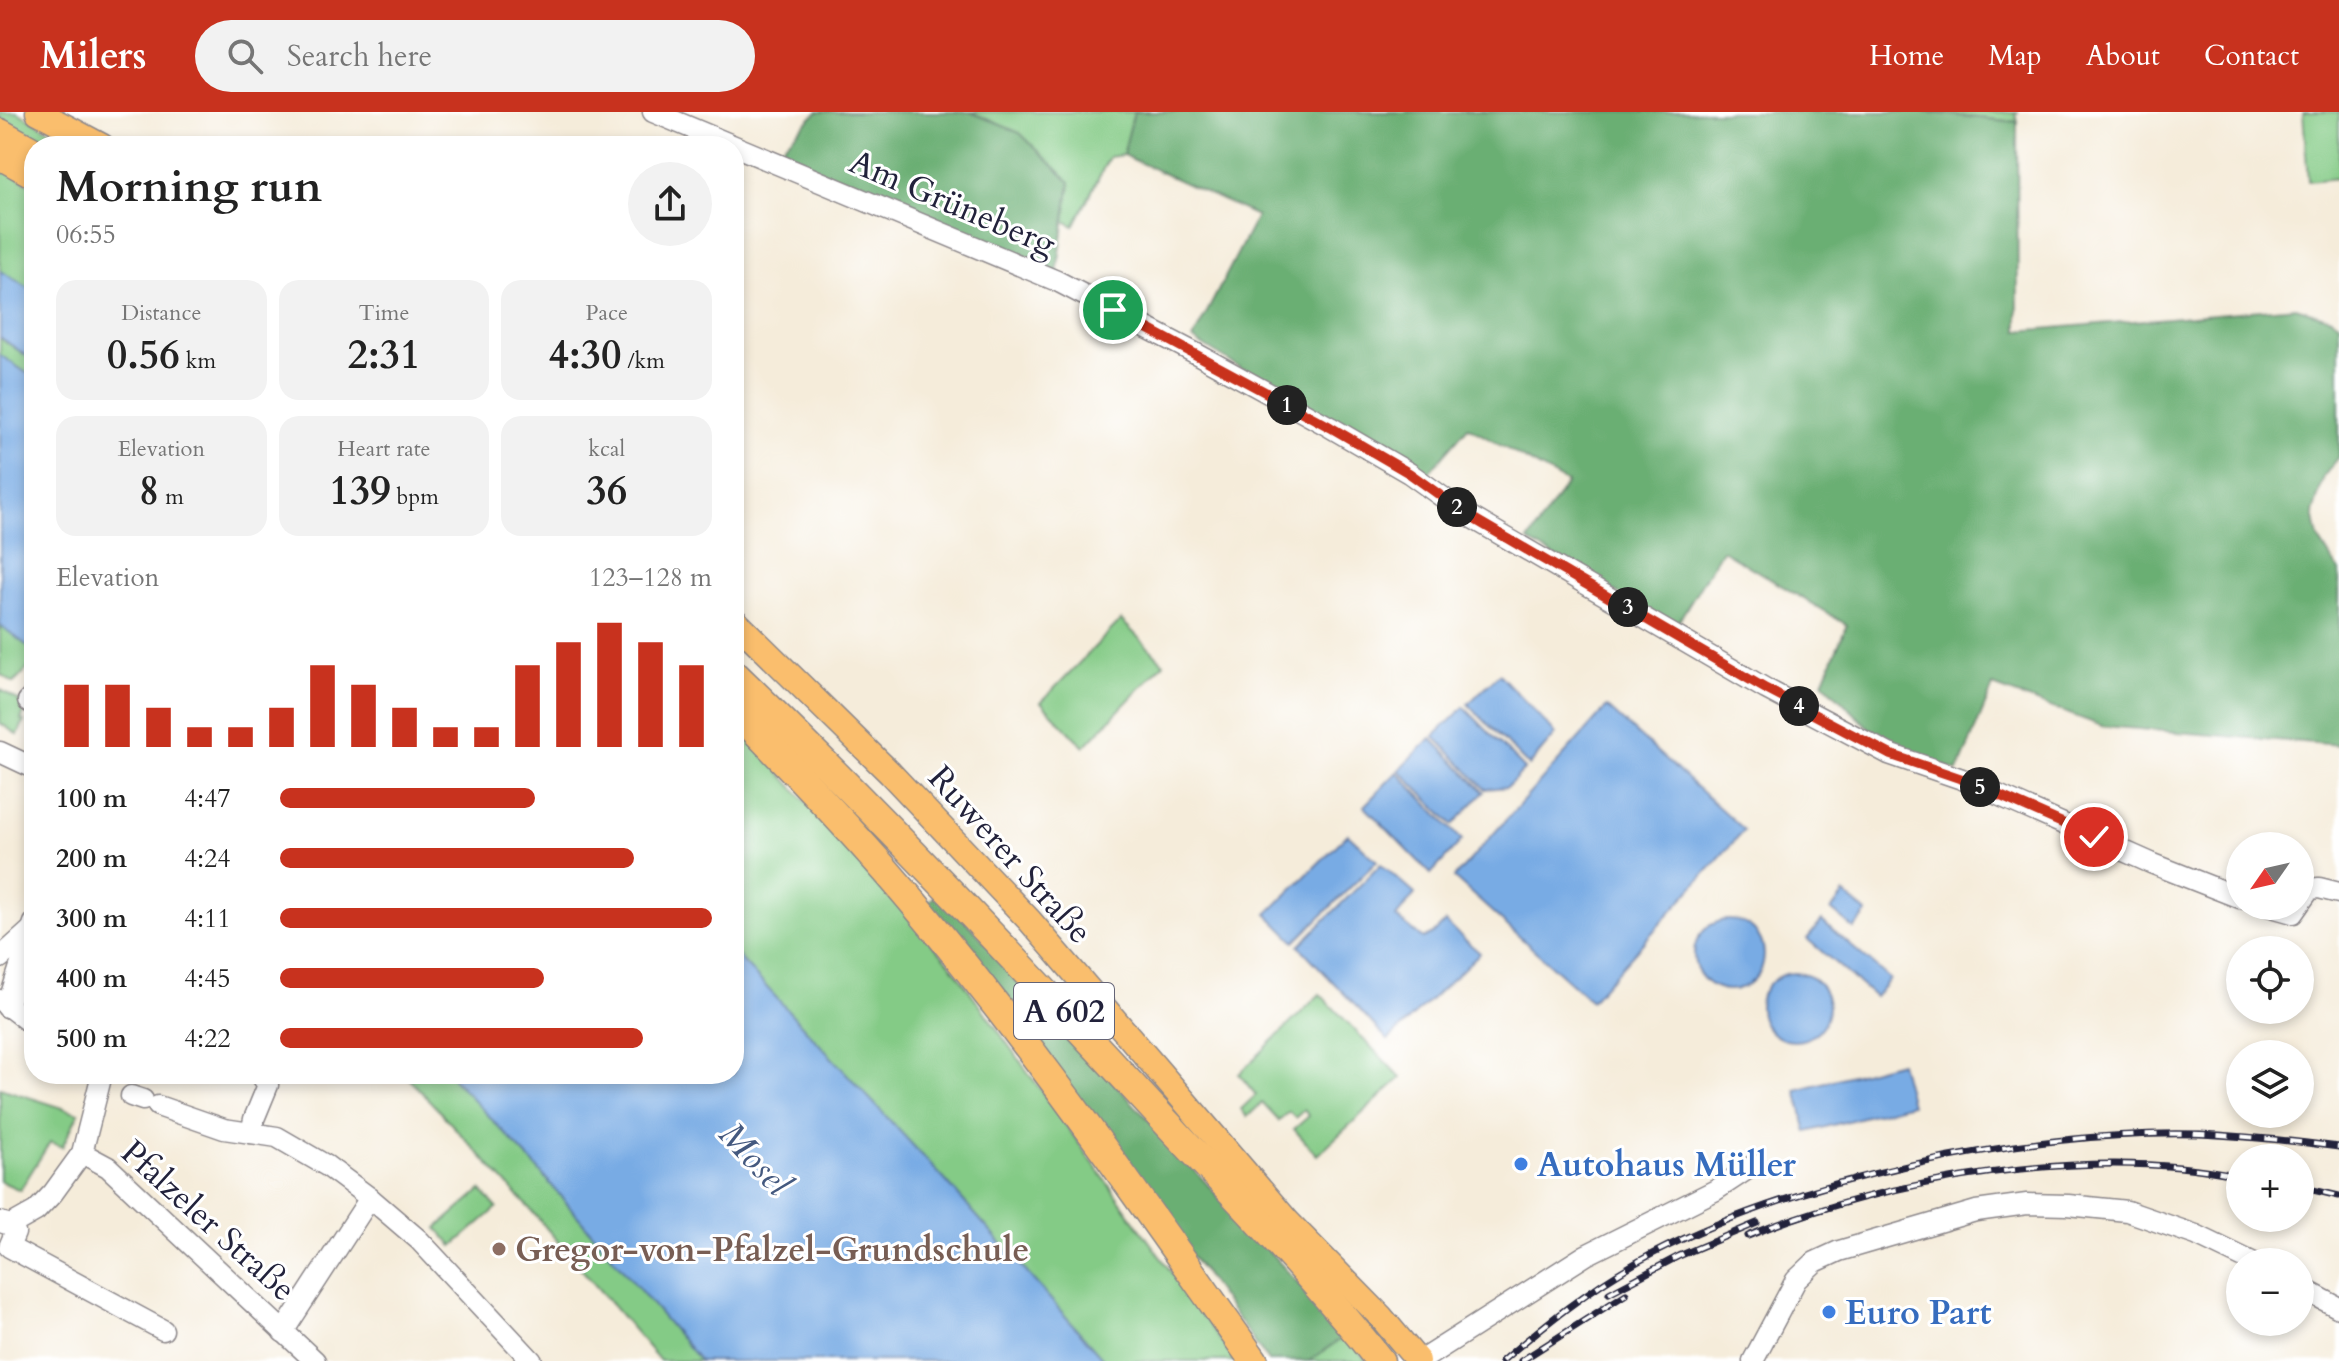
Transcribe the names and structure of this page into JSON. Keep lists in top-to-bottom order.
{
  "streets": {
    "highway": ["A 602"],
    "main road": ["Ruwerer Straße"],
    "street": ["Am Grüneberg", "Pfalzeler Straße"]
  },
  "water": ["Mosel"],
  "places": ["Autohaus Müller", "Gregor-von-Pfalzel-Grundschule", "Euro Part"],
  "north": "bottom left",
  "page": {
    "header": "Milers",
    "search": "Search here",
    "nav": [
      "Home",
      "Map",
      "About",
      "Contact"
    ],
    "heading": ["Morning run", "06:55"],
    "stats": [
      ["Distance", "0.56 km"],
      ["Time", "2:31"],
      ["Pace", "4:30 /km"],
      ["Elevation", "8 m"],
      ["Heart rate", "139 bpm"],
      ["kcal", "36"]
    ],
    "pins": [
      "1",
      "2",
      "3",
      "4",
      "5"
    ],
    "chart": ["Elevation", "123–128 m"],
    "list": [
      {
        "name": "100 m",
        "note": "4:47"
      },
      {
        "name": "200 m",
        "note": "4:24"
      },
      {
        "name": "300 m",
        "note": "4:11"
      },
      {
        "name": "400 m",
        "note": "4:45"
      },
      {
        "name": "500 m",
        "note": "4:22"
      }
    ],
    "map_buttons": ["+", "−"]
  }
}
